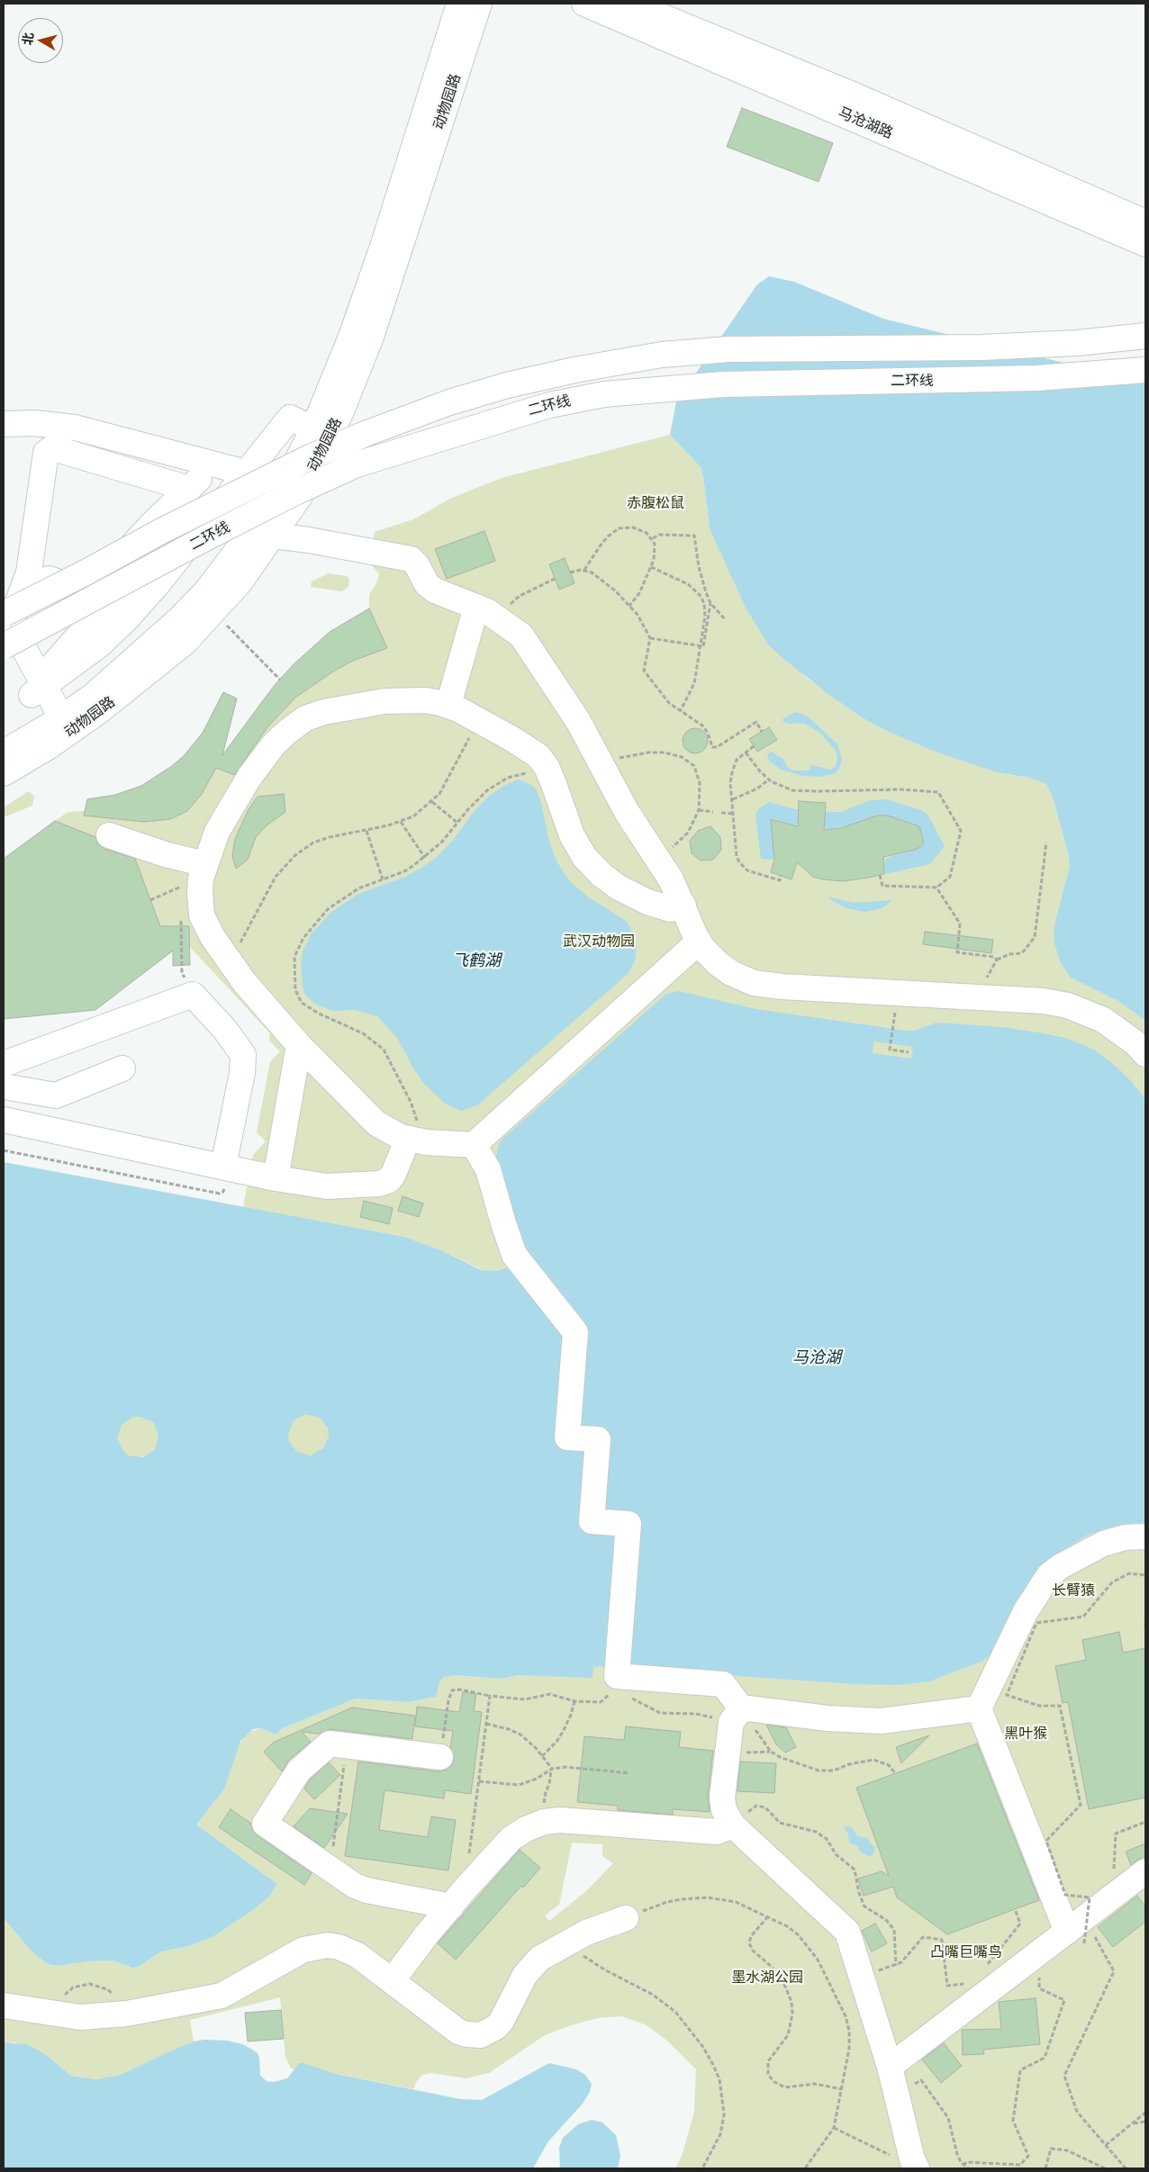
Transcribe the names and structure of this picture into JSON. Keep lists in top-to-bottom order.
{
  "streets": {
    "main road": ["动物园路", "马沧湖路", "二环线"]
  },
  "water": ["飞鹤湖", "马沧湖"],
  "parks": [
    "赤腹松鼠",
    "武汉动物园",
    "长臂猿",
    "黑叶猴",
    "凸嘴巨嘴鸟",
    "墨水湖公园"
  ],
  "north": "left"
}
